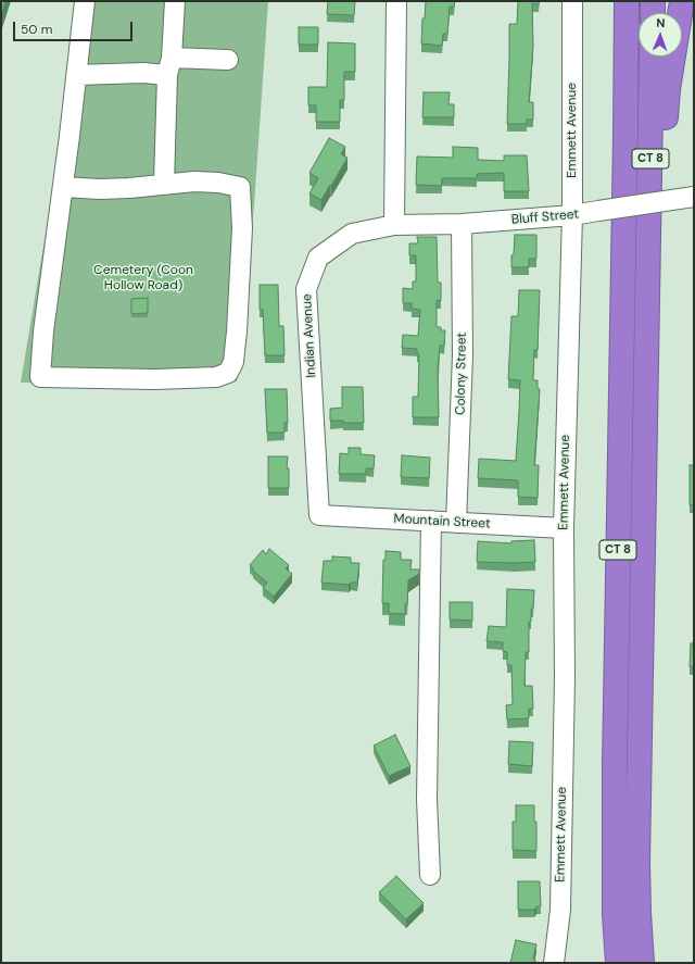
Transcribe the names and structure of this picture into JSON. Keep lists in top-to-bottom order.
{
  "streets": {
    "highway": ["CT 8"],
    "street": [
      "Emmett Avenue",
      "Bluff Street",
      "Indian Avenue",
      "Colony Street",
      "Mountain Street"
    ]
  },
  "crossings": [
    ["Emmett Avenue", "Bluff Street"],
    ["Emmett Avenue", "Mountain Street"],
    ["Bluff Street", "Indian Avenue"],
    ["Bluff Street", "Colony Street"],
    ["Indian Avenue", "Mountain Street"],
    ["Colony Street", "Mountain Street"]
  ],
  "parks": ["Cemetery (Coon Hollow Road)"],
  "scale_bar": "50 m",
  "north": "top"
}
